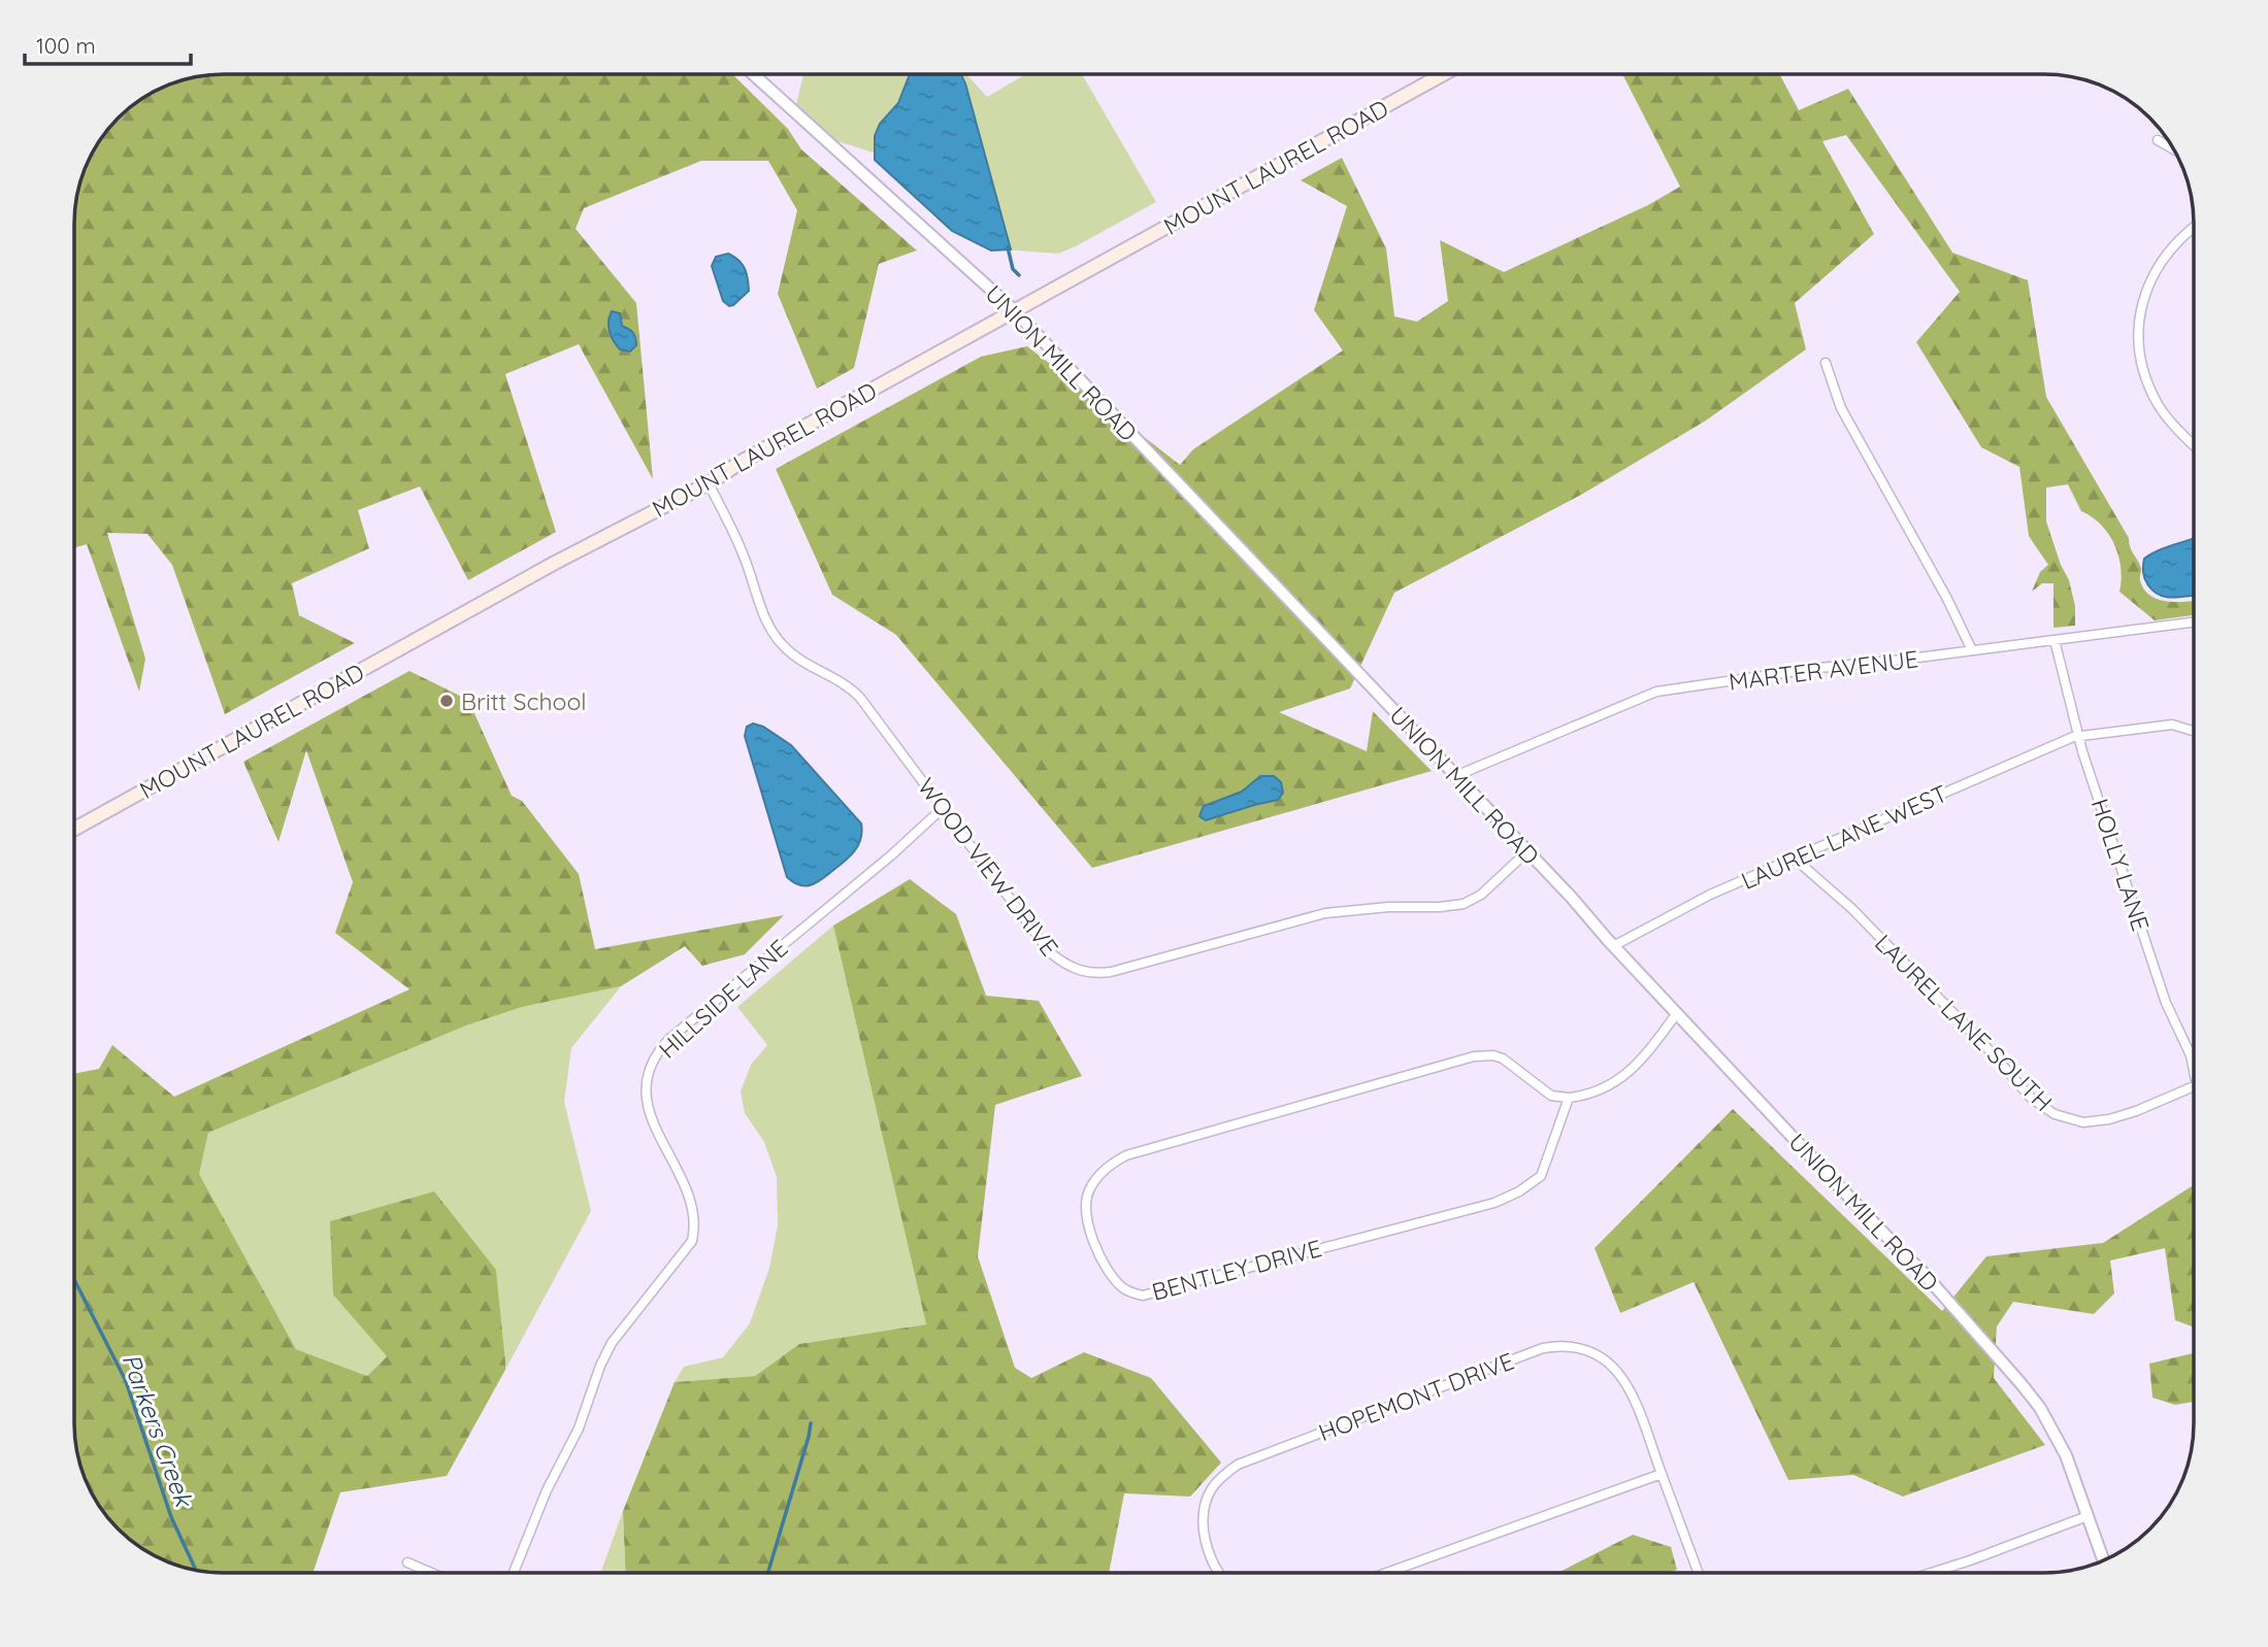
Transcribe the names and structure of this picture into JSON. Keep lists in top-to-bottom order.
{
  "streets": {
    "main road": ["MOUNT LAUREL ROAD"],
    "street": [
      "UNION MILL ROAD",
      "MARTER AVENUE",
      "LAUREL LANE WEST",
      "HOLLY LANE",
      "WOOD VIEW DRIVE",
      "HILLSIDE LANE",
      "LAUREL LANE SOUTH",
      "BENTLEY DRIVE",
      "HOPEMONT DRIVE"
    ]
  },
  "crossings": [
    ["MOUNT LAUREL ROAD", "UNION MILL ROAD"],
    ["MOUNT LAUREL ROAD", "WOOD VIEW DRIVE"],
    ["UNION MILL ROAD", "MARTER AVENUE"],
    ["UNION MILL ROAD", "LAUREL LANE WEST"],
    ["UNION MILL ROAD", "WOOD VIEW DRIVE"],
    ["MARTER AVENUE", "HOLLY LANE"],
    ["LAUREL LANE WEST", "HOLLY LANE"],
    ["LAUREL LANE WEST", "LAUREL LANE SOUTH"],
    ["WOOD VIEW DRIVE", "HILLSIDE LANE"]
  ],
  "water": ["Parkers Creek"],
  "places": ["Britt School"],
  "scale_bar": "100 m"
}
